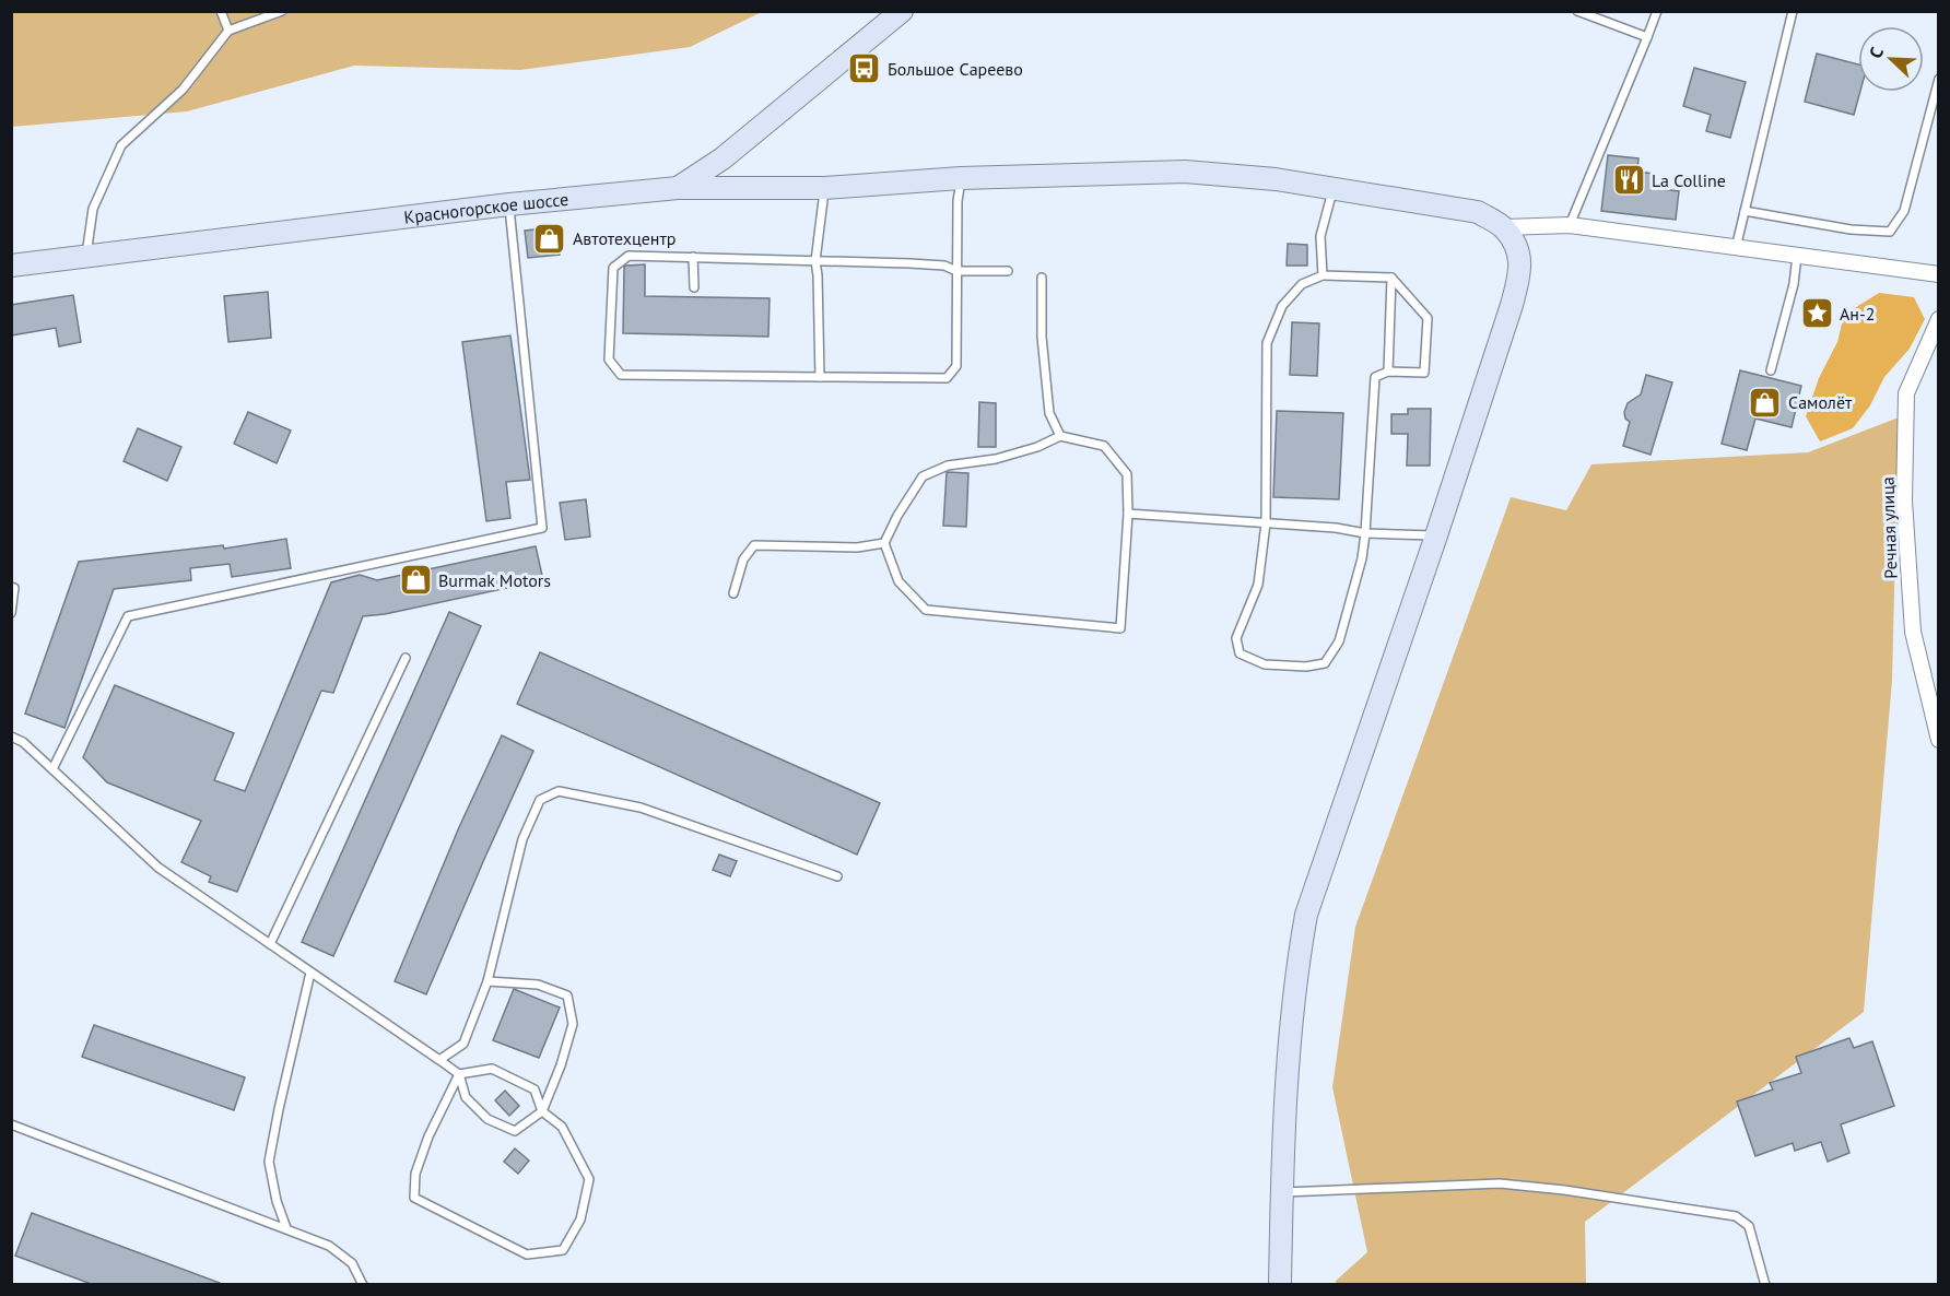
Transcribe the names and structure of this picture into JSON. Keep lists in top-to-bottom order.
{
  "streets": {
    "street": ["Красногорское шоссе", "Речная улица"]
  },
  "places": {
    "bus stop": ["Большое Сареево"],
    "restaurant": ["La Colline"],
    "shop": ["Автотехцентр", "Самолёт", "Burmak Motors"],
    "place": ["Ан-2"]
  },
  "north": "top left"
}
